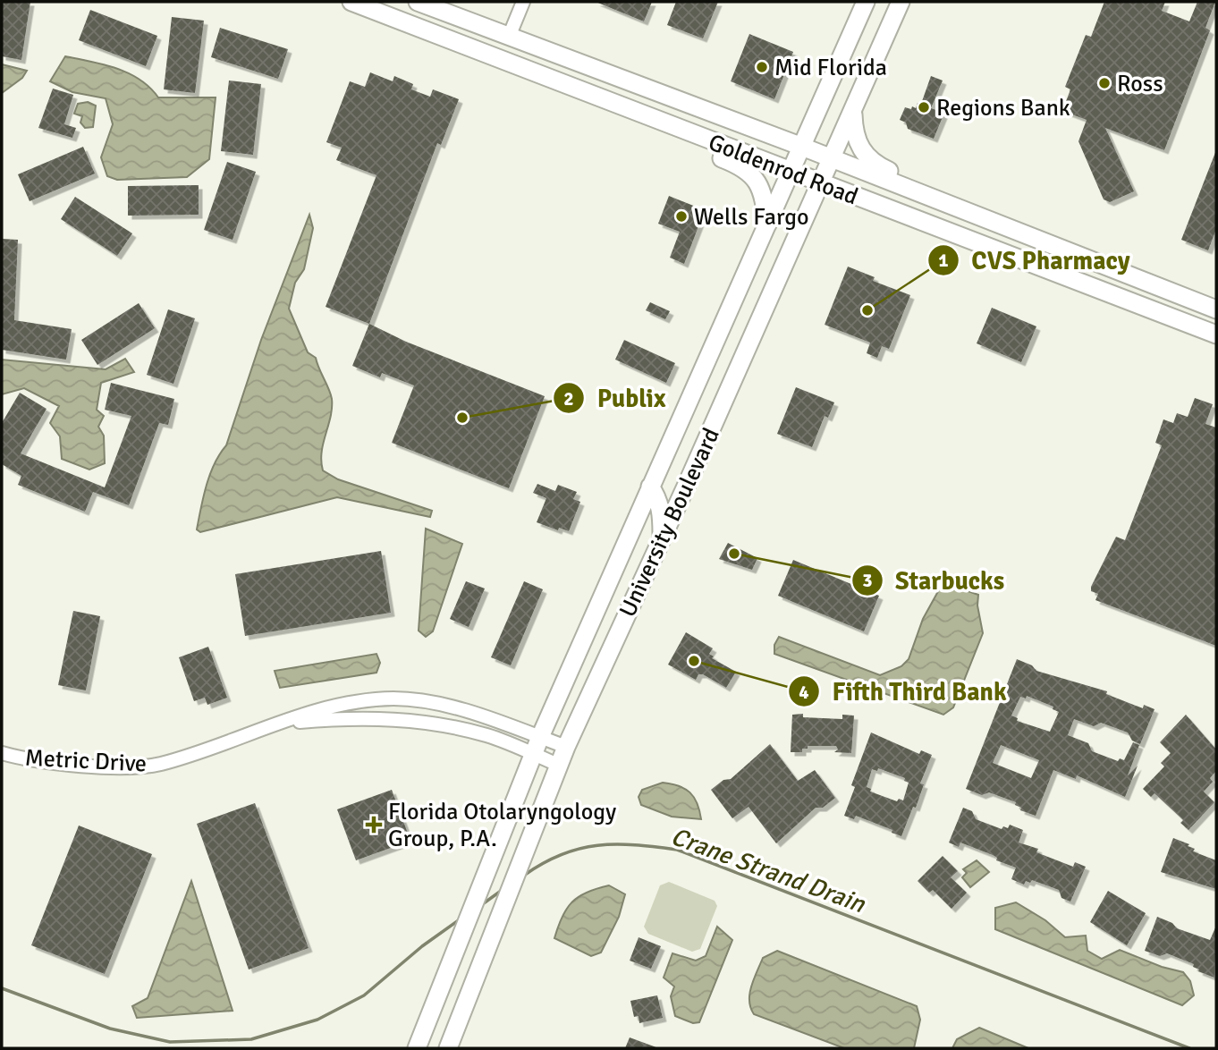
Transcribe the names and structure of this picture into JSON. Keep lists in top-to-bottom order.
{
  "streets": {
    "main road": ["Goldenrod Road", "University Boulevard"],
    "street": ["Metric Drive"]
  },
  "crossings": [
    ["Goldenrod Road", "University Boulevard"],
    ["University Boulevard", "Metric Drive"]
  ],
  "water": ["Crane Strand Drain"],
  "places": {
    "other": [
      "Mid Florida",
      "Ross",
      "Regions Bank",
      "Wells Fargo",
      "CVS Pharmacy",
      "Publix",
      "Starbucks",
      "Fifth Third Bank"
    ],
    "health": ["Florida Otolaryngology Group, P.A."]
  }
}
